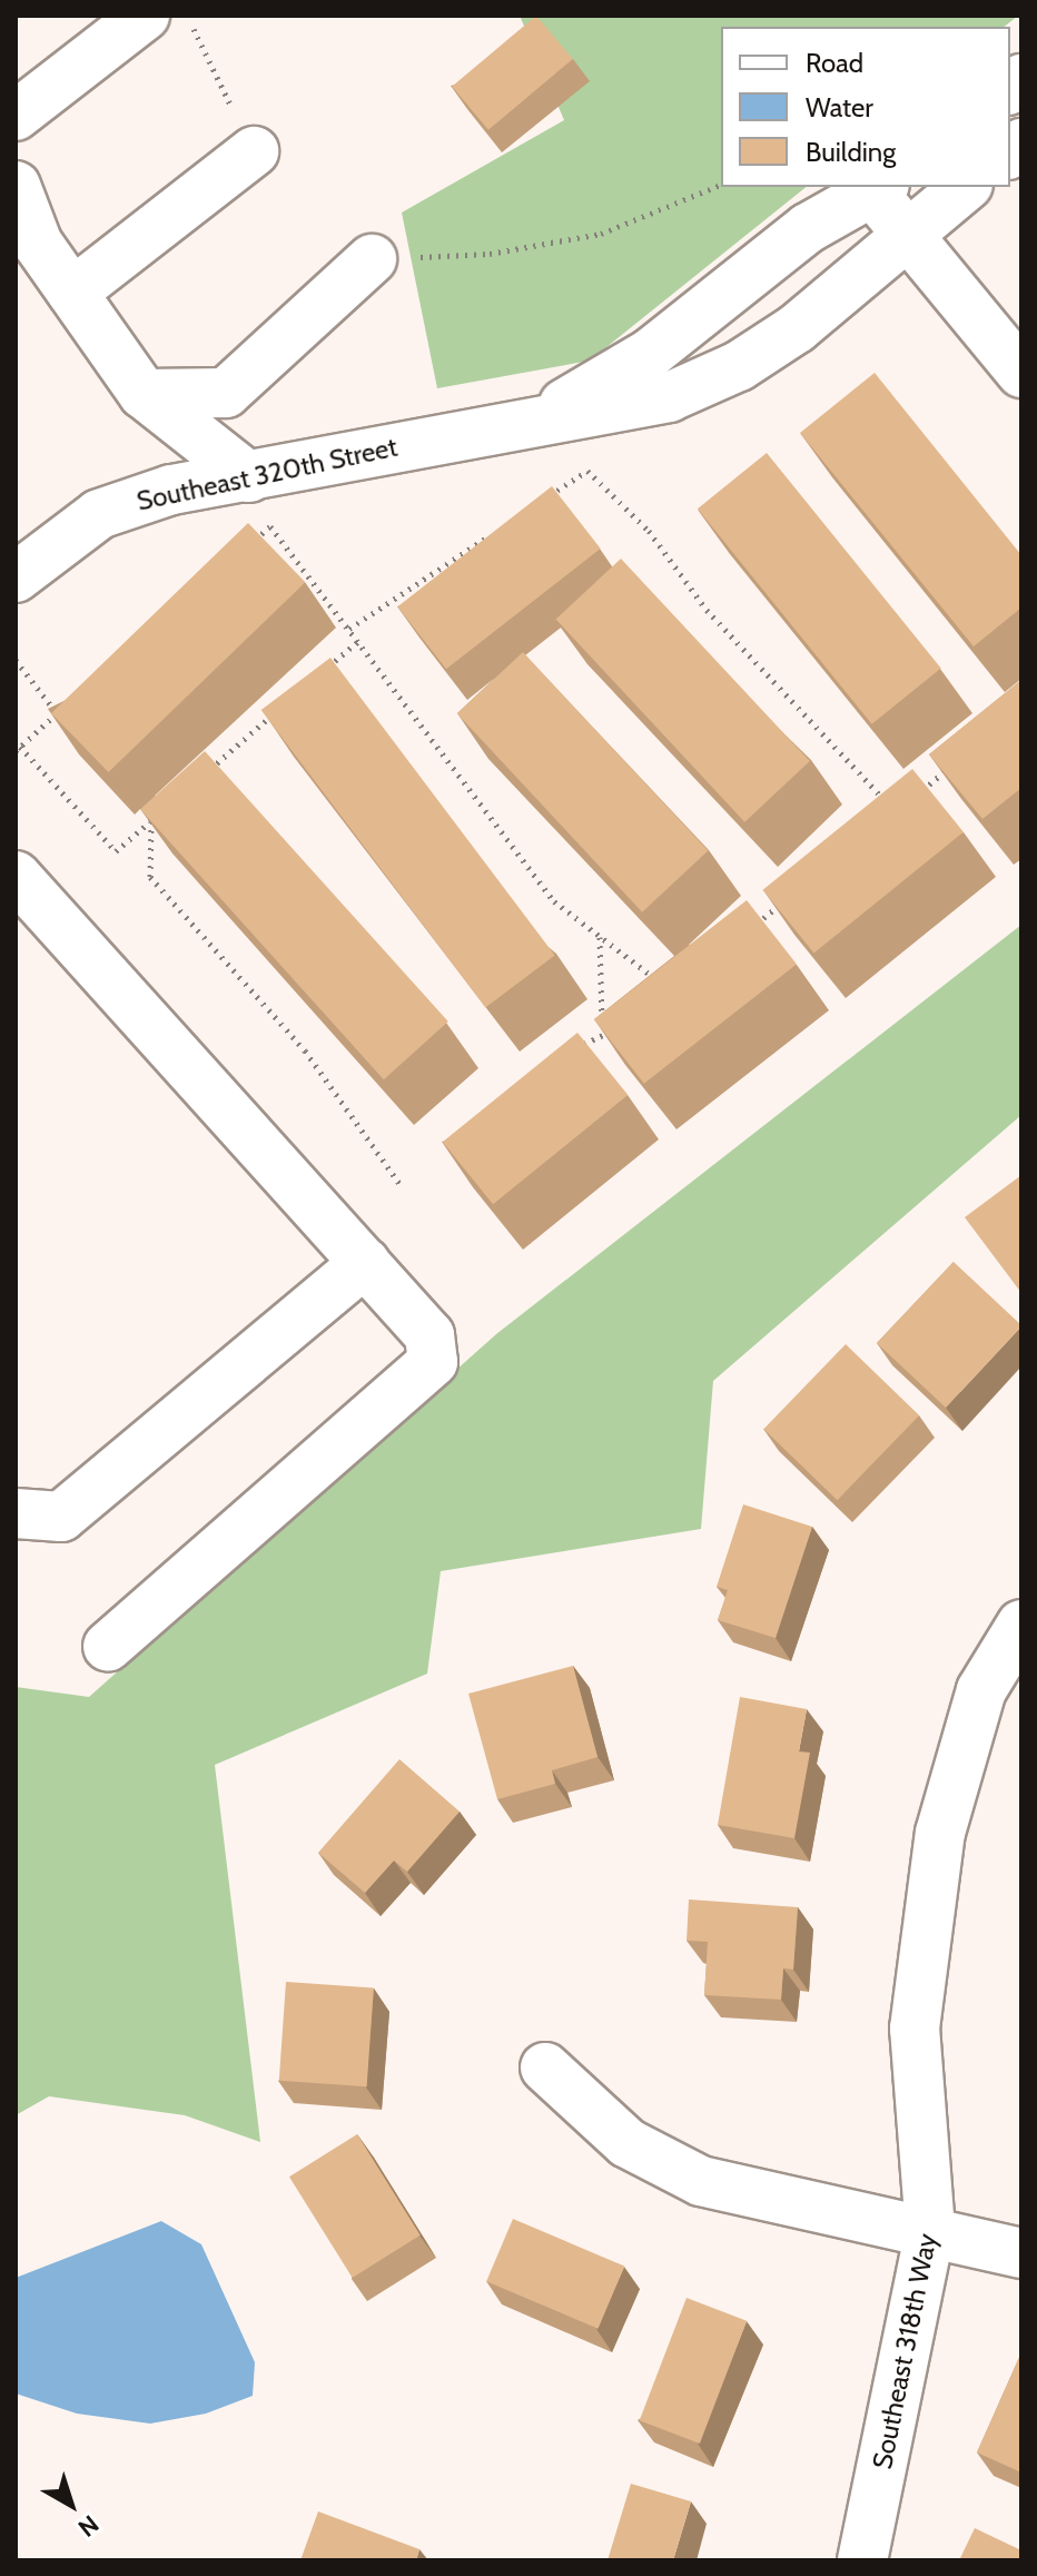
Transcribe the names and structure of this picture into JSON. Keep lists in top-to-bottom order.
{
  "streets": {
    "street": ["Southeast 320th Street", "Southeast 318th Way"]
  },
  "legend": ["Road", "Water", "Building"],
  "north": "bottom right"
}
